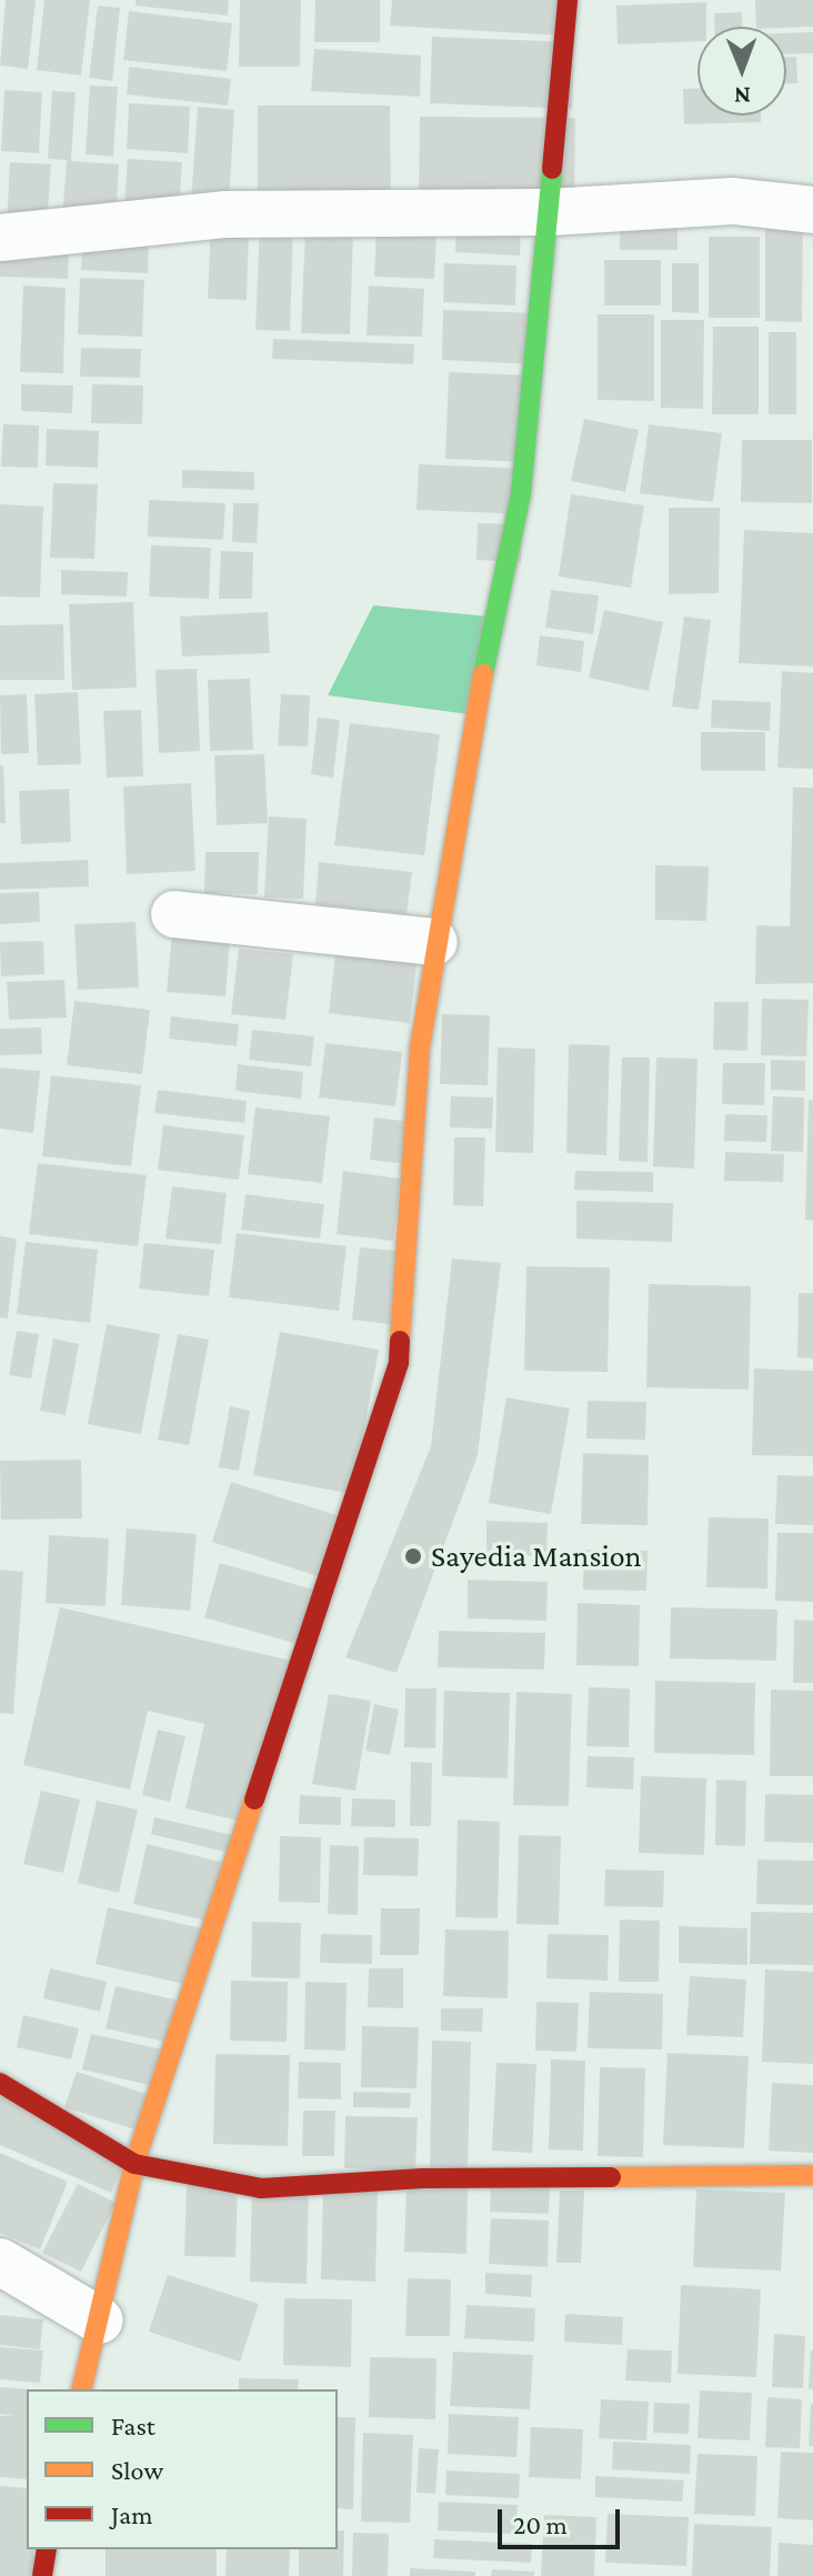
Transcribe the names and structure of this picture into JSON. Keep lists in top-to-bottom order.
{
  "places": ["Sayedia Mansion"],
  "legend": ["Fast", "Slow", "Jam"],
  "scale_bar": "20 m",
  "north": "bottom"
}
